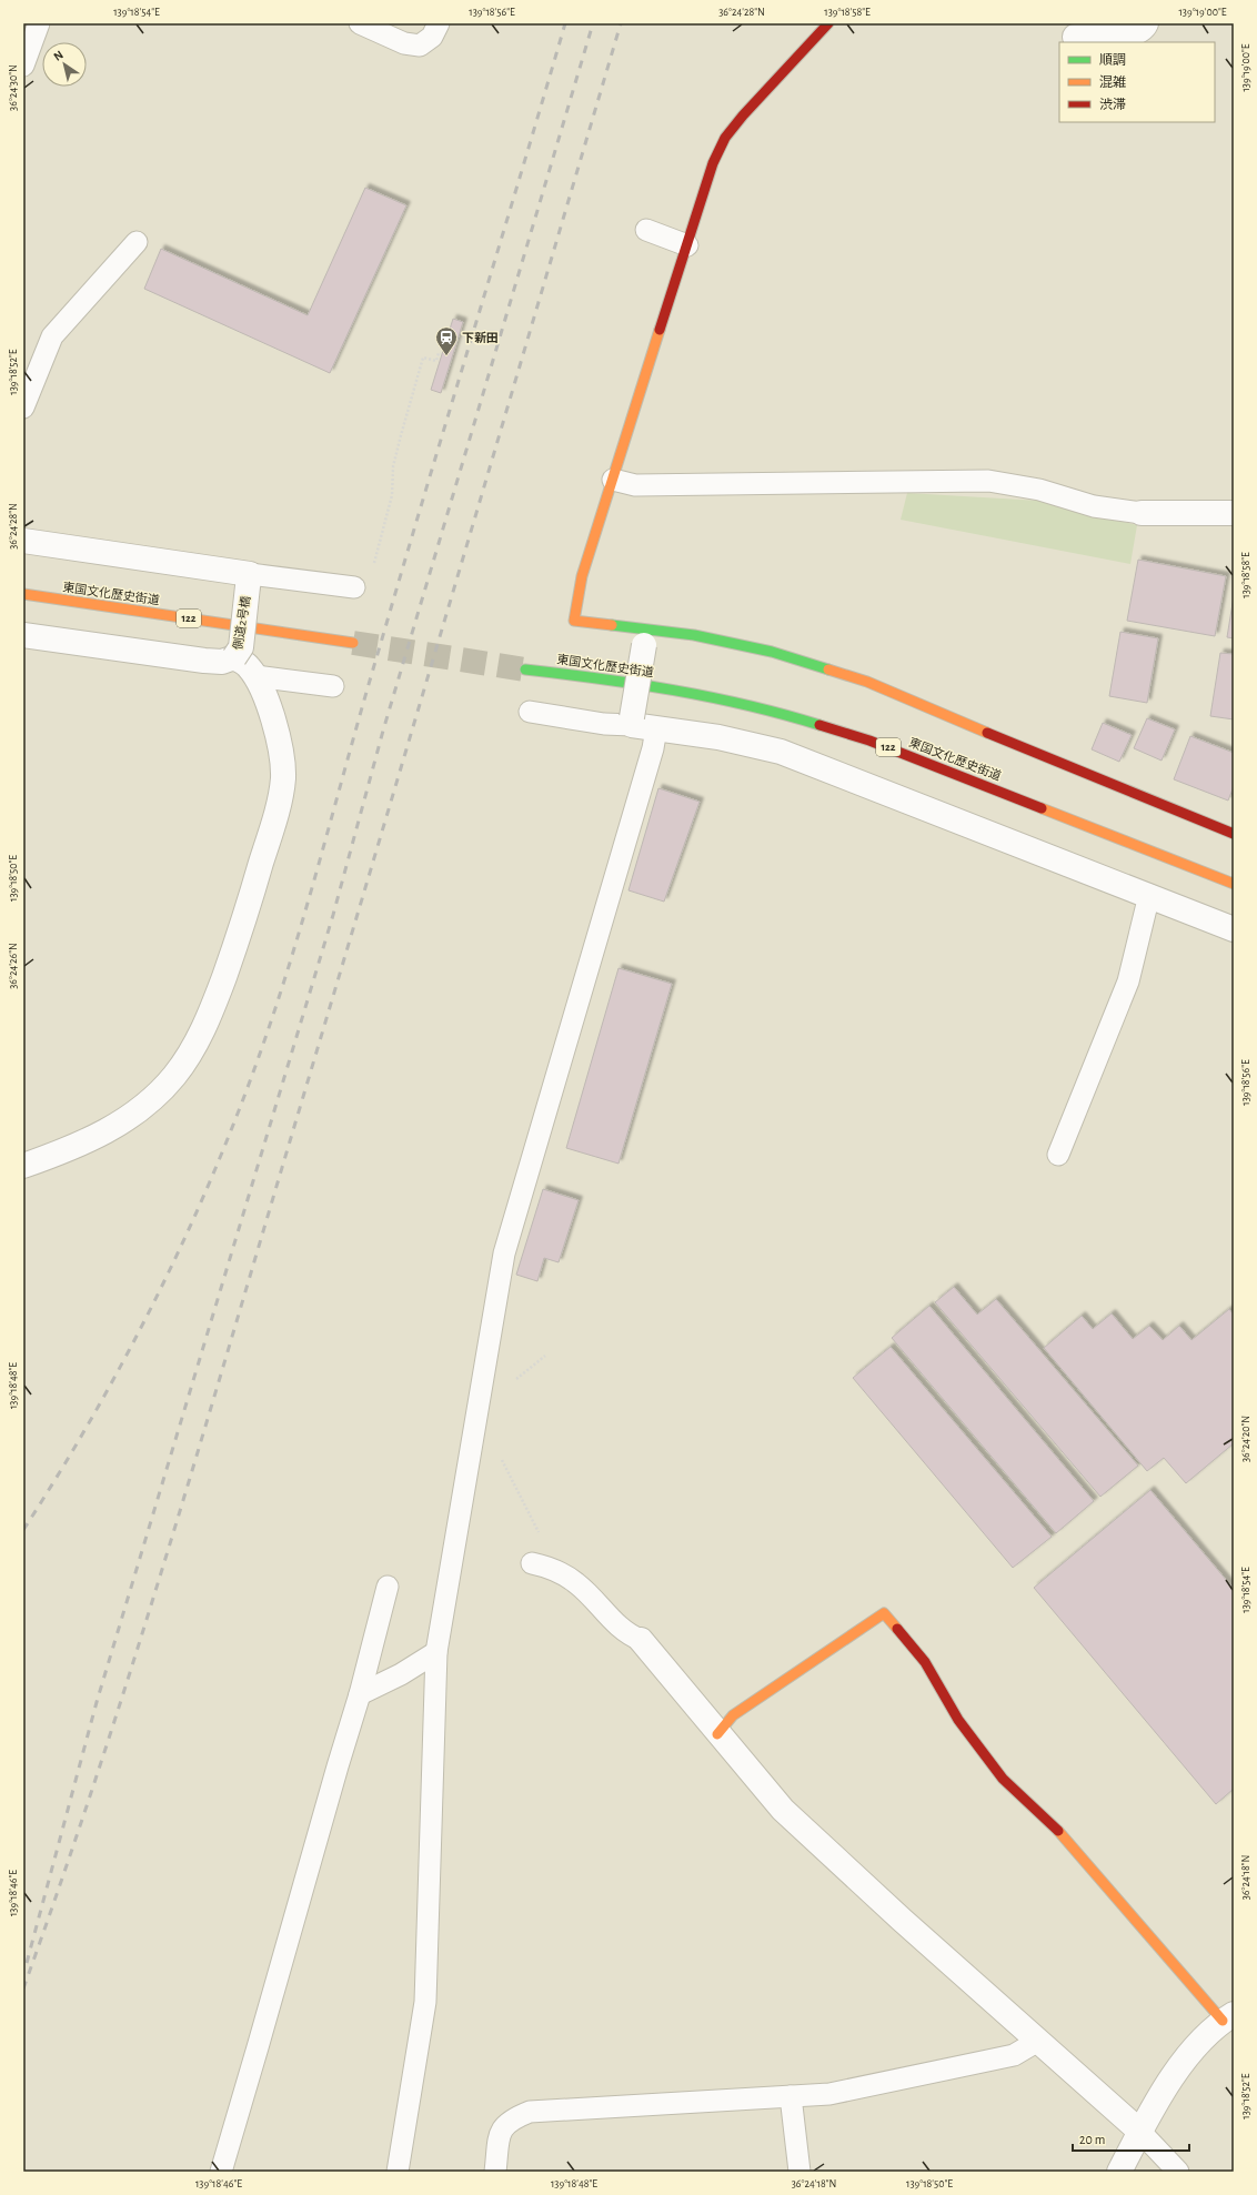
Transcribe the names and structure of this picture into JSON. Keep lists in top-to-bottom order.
{
  "streets": {
    "main road": ["東国文化歴史街道", "122"],
    "street": ["側道2号橋"]
  },
  "places": {
    "station": ["下新田"]
  },
  "legend": ["順調", "混雑", "渋滞"],
  "scale_bar": "20 m",
  "north": "top left",
  "coordinates": [
    "139°18'54\"E",
    "139°18'56\"E",
    "36°24'28\"N",
    "139°18'58\"E",
    "139°19'00\"E",
    "36°24'30\"N",
    "139°18'52\"E",
    "139°18'50\"E",
    "36°24'26\"N",
    "139°18'48\"E",
    "36°24'20\"N",
    "36°24'18\"N",
    "139°18'46\"E"
  ]
}
